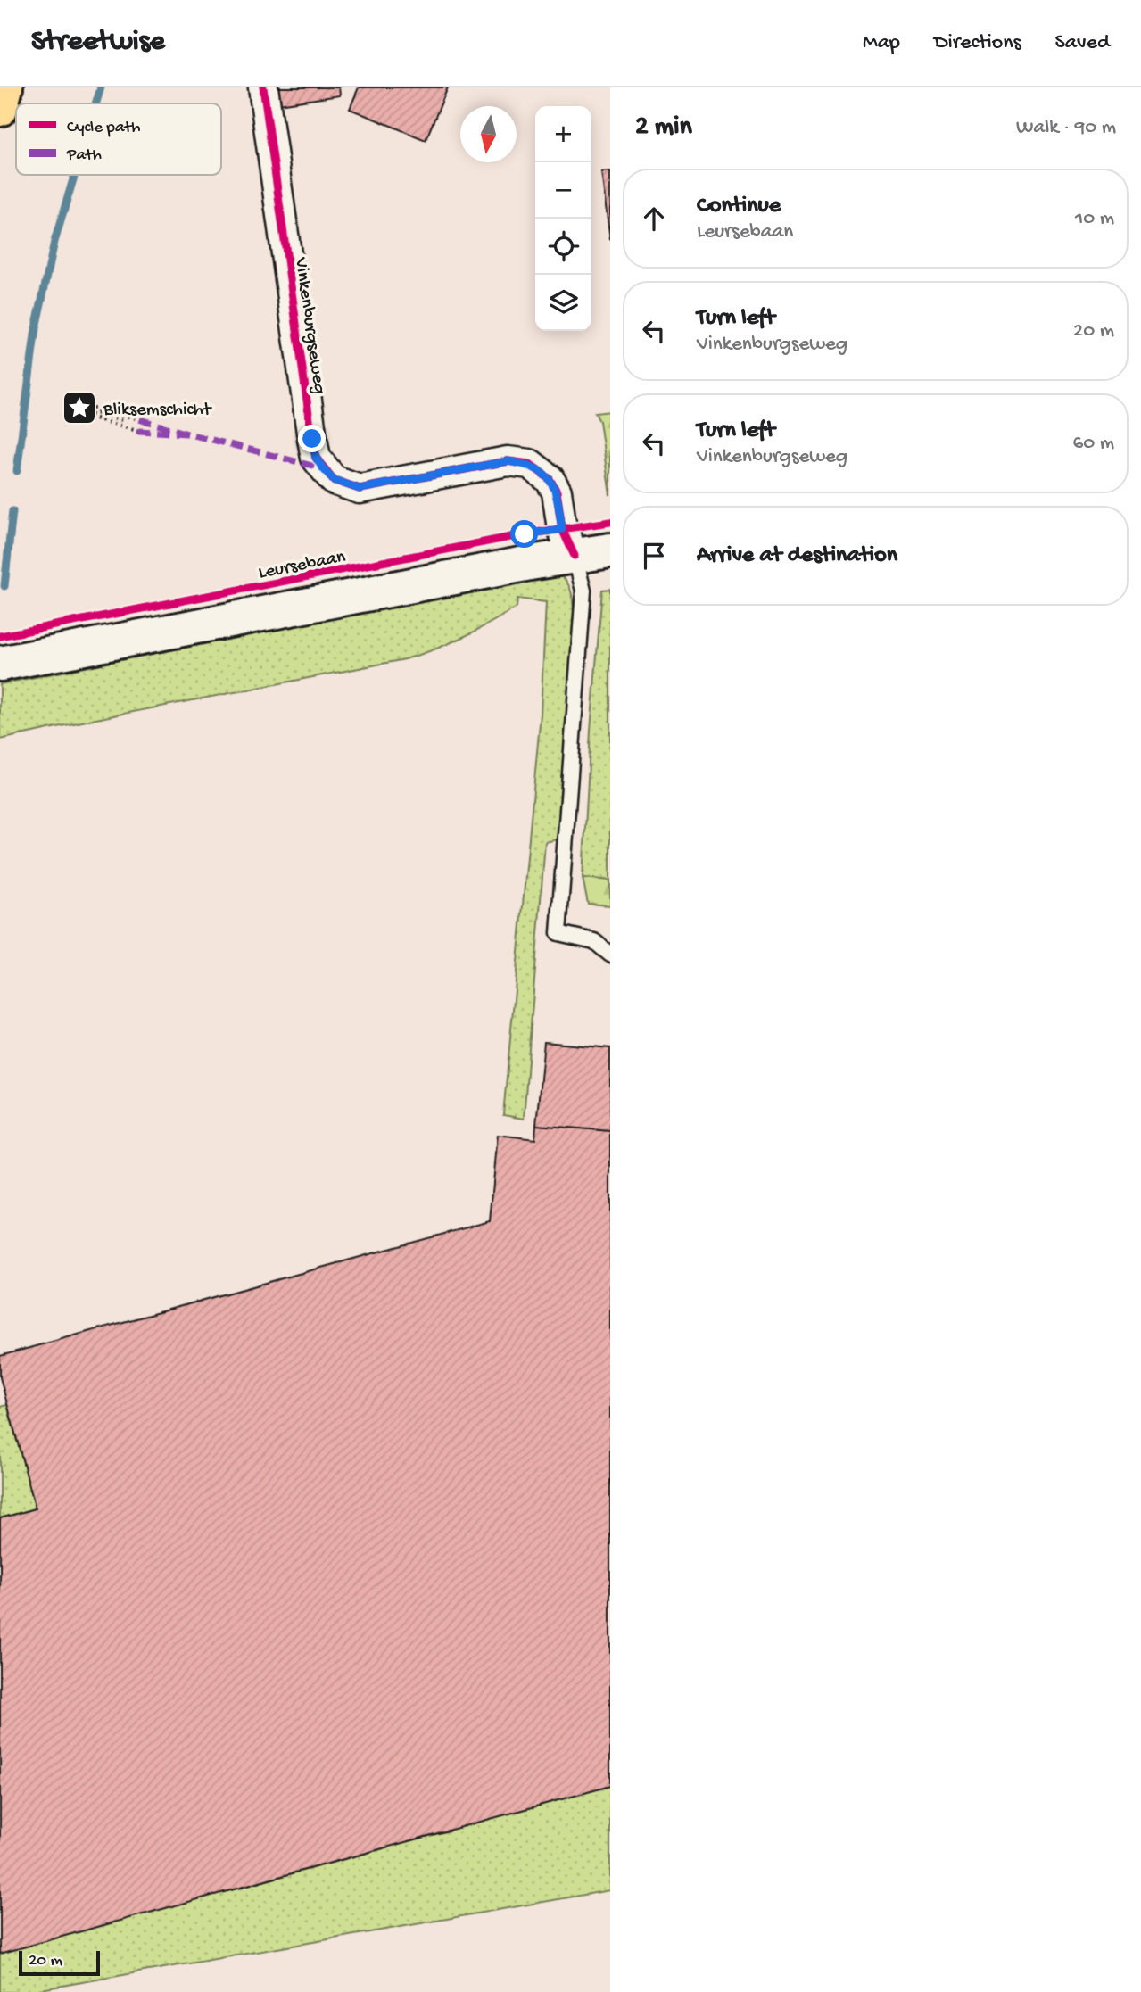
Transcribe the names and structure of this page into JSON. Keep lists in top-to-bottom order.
{
  "streets": {
    "street": ["Vinkenburgseweg"],
    "cycle path": ["Leursebaan"]
  },
  "places": {
    "place": ["Bliksemschicht"]
  },
  "legend": ["Cycle path", "Path"],
  "scale_bar": "20 m",
  "north": "bottom",
  "page": {
    "header": "Streetwise",
    "nav": ["Map", "Directions", "Saved"],
    "heading": ["2 min", "Walk · 90 m"],
    "map_buttons": ["+", "−"],
    "list": [
      ["Continue", "Leursebaan", "10 m"],
      ["Turn left", "Vinkenburgseweg", "20 m"],
      ["Turn left", "Vinkenburgseweg", "60 m"],
      "Arrive at destination"
    ],
    "scale": "20 m"
  }
}
